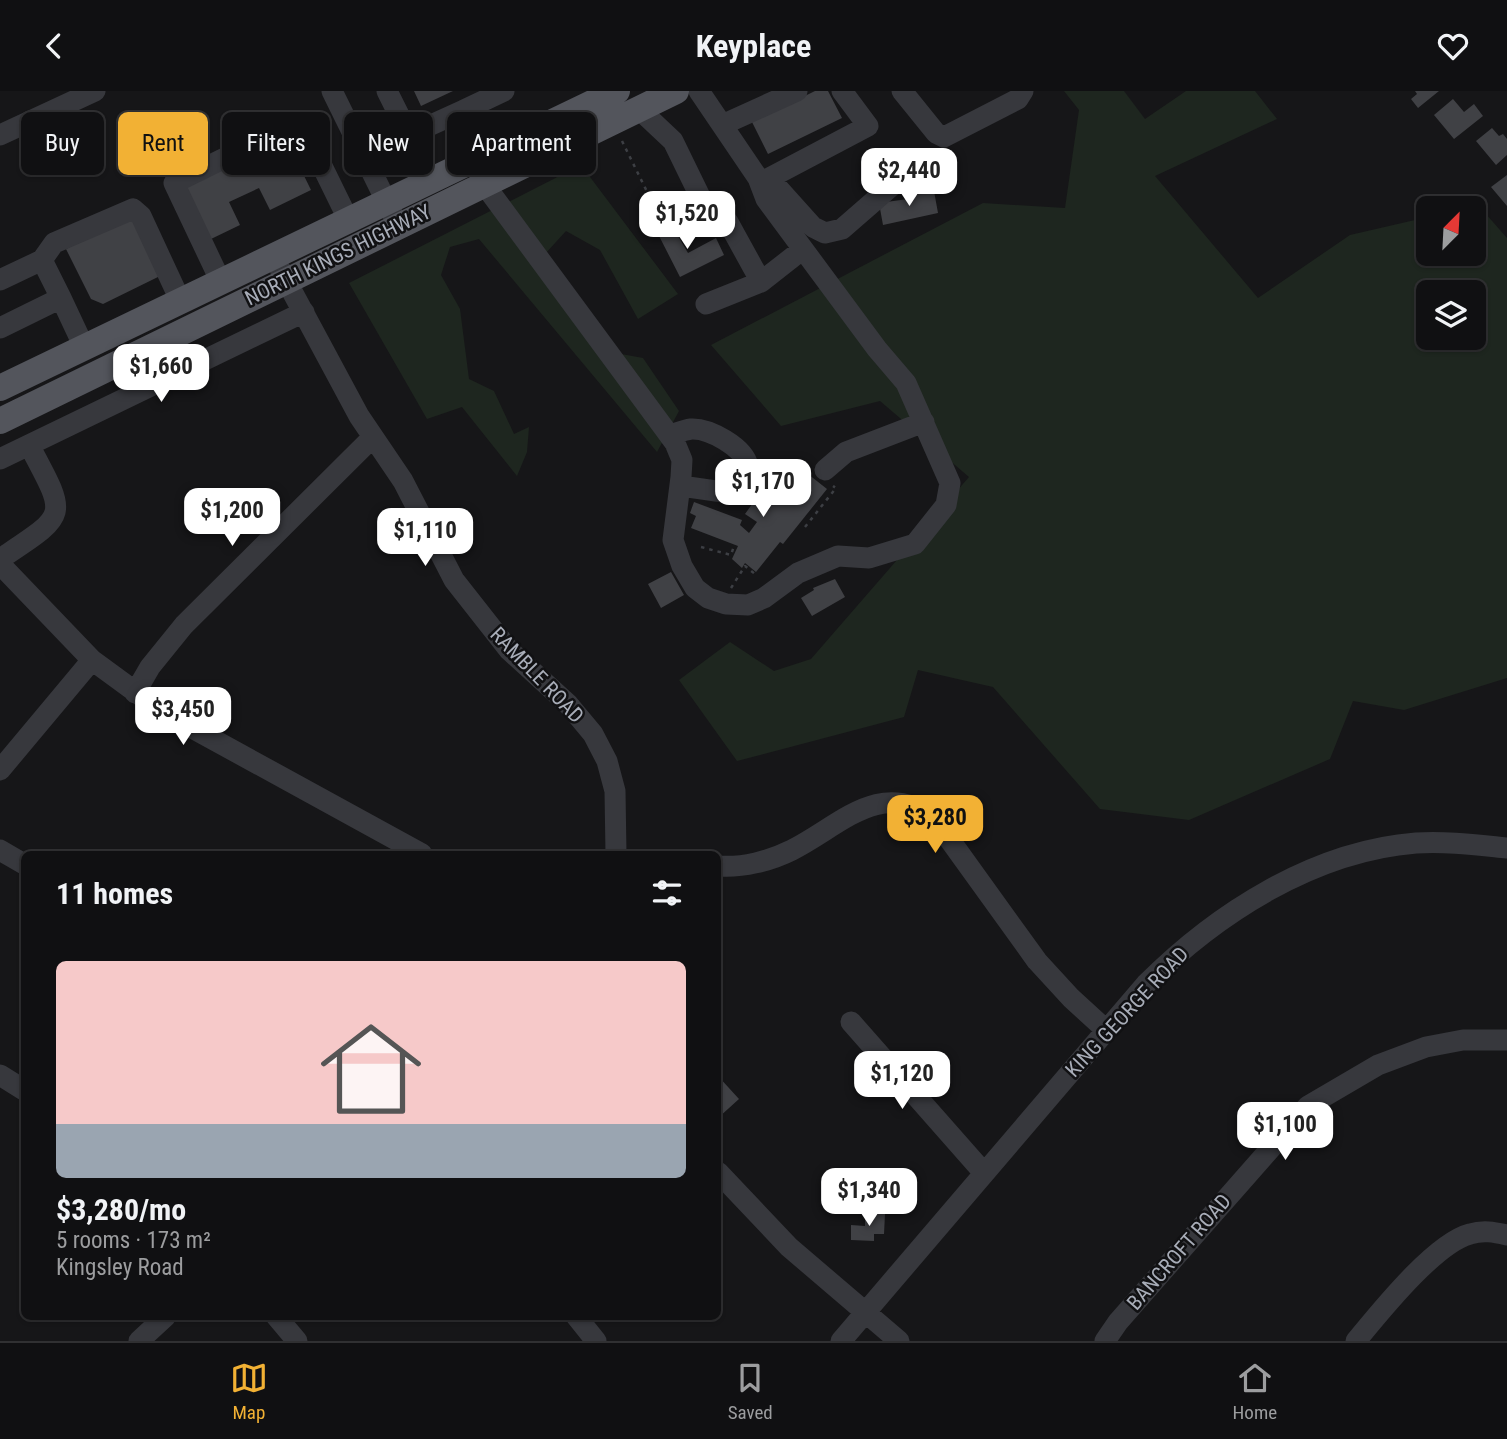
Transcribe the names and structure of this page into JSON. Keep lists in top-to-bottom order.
{
  "streets": {
    "main road": ["NORTH KINGS HIGHWAY"],
    "street": ["RAMBLE ROAD", "KING GEORGE ROAD", "BANCROFT ROAD"]
  },
  "crossings": [
    ["NORTH KINGS HIGHWAY", "RAMBLE ROAD"]
  ],
  "north": "top right",
  "page": {
    "header": "Keyplace",
    "chip": [
      "Buy",
      "Rent",
      "Filters",
      "New",
      "Apartment"
    ],
    "price": [
      "$2,440",
      "$1,520",
      "$1,660",
      "$1,170",
      "$1,200",
      "$1,110",
      "$3,450",
      "$3,280",
      "$1,120",
      "$1,100",
      "$1,340"
    ],
    "heading": "11 homes",
    "list": [
      {
        "name": "$3,280/mo",
        "note": "5 rooms · 173 m² · Kingsley Road"
      }
    ],
    "tabs": ["Map", "Saved", "Home"]
  }
}
